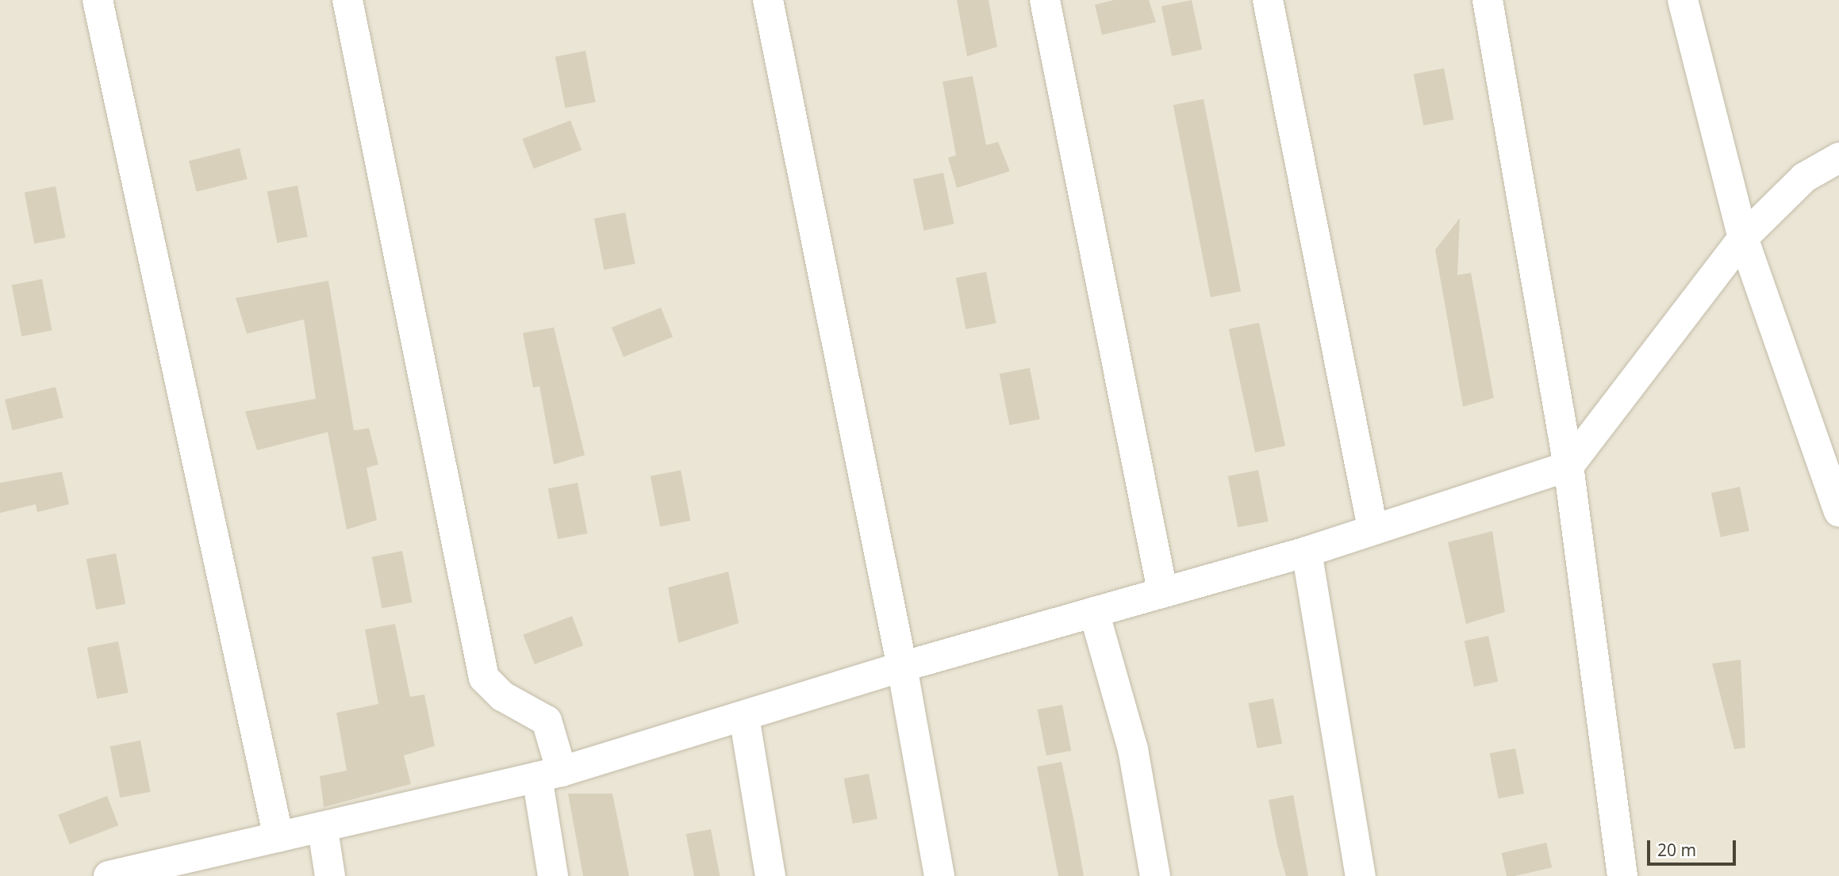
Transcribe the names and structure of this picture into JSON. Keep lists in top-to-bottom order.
{
  "scale_bar": "20 m"
}
